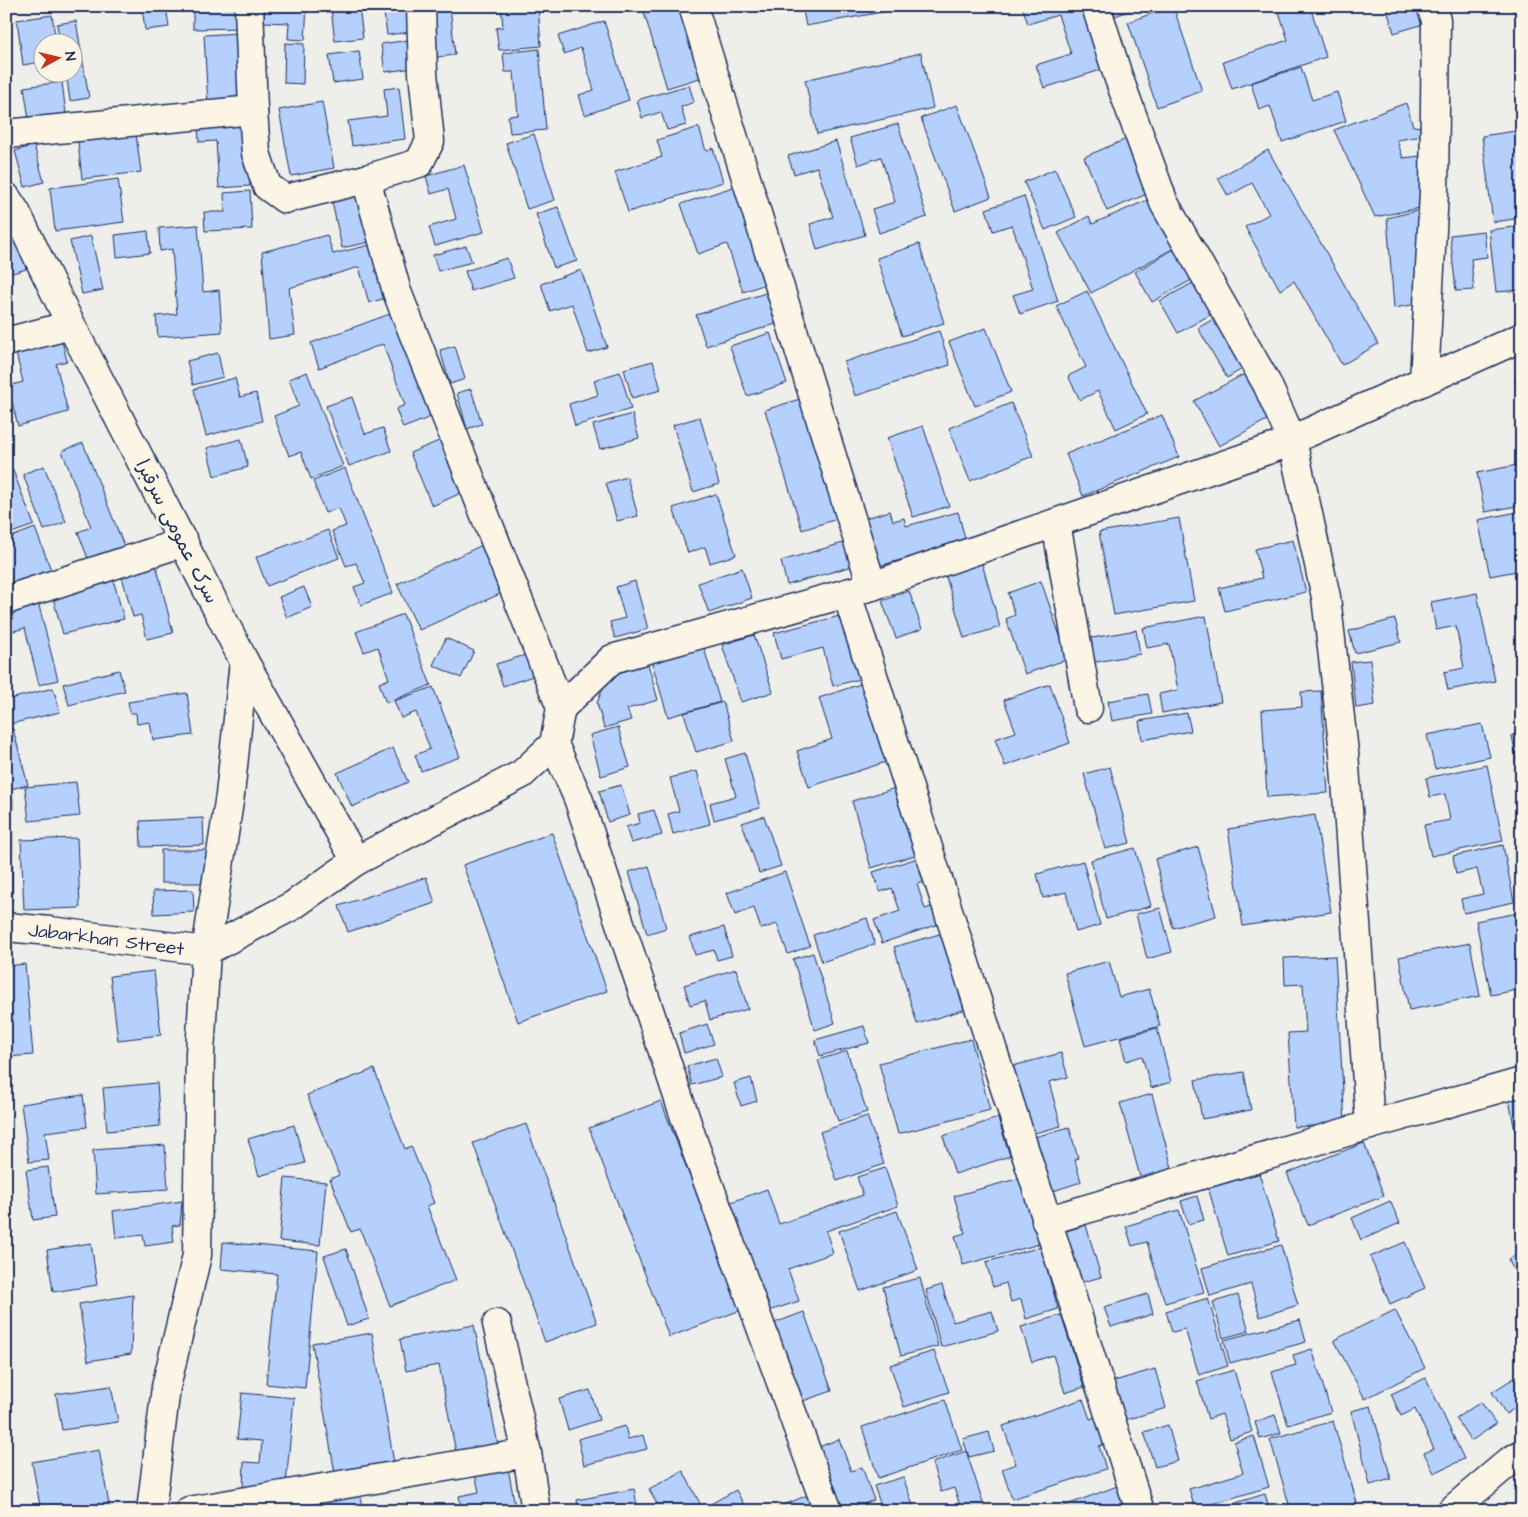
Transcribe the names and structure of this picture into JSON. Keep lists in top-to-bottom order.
{
  "streets": {
    "street": ["سرک عمومی سرقبرا", "Jabarkhan Street"]
  },
  "north": "right"
}
